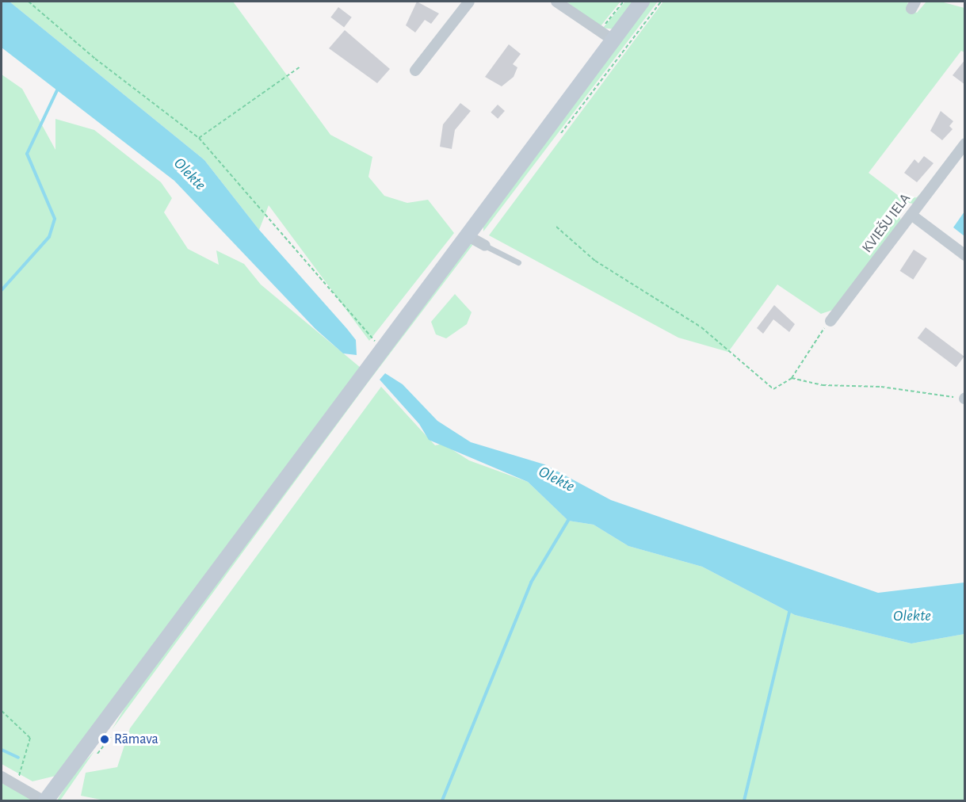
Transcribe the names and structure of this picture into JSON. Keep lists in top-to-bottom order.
{
  "streets": {
    "street": ["KVIEŠU IELA"]
  },
  "water": ["Olekte"],
  "places": ["Rāmava"]
}
